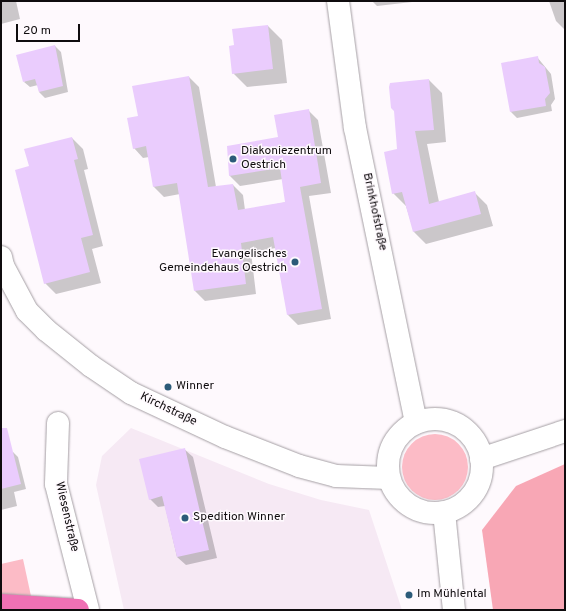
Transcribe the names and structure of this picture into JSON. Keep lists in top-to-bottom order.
{
  "streets": {
    "street": ["Brinkhofstraße", "Kirchstraße", "Wiesenstraße"]
  },
  "crossings": [
    ["Brinkhofstraße", "Kirchstraße"]
  ],
  "places": [
    "Diakoniezentrum Oestrich",
    "Evangelisches Gemeindehaus Oestrich",
    "Winner",
    "Spedition Winner",
    "Im Mühlental"
  ],
  "scale_bar": "20 m"
}
